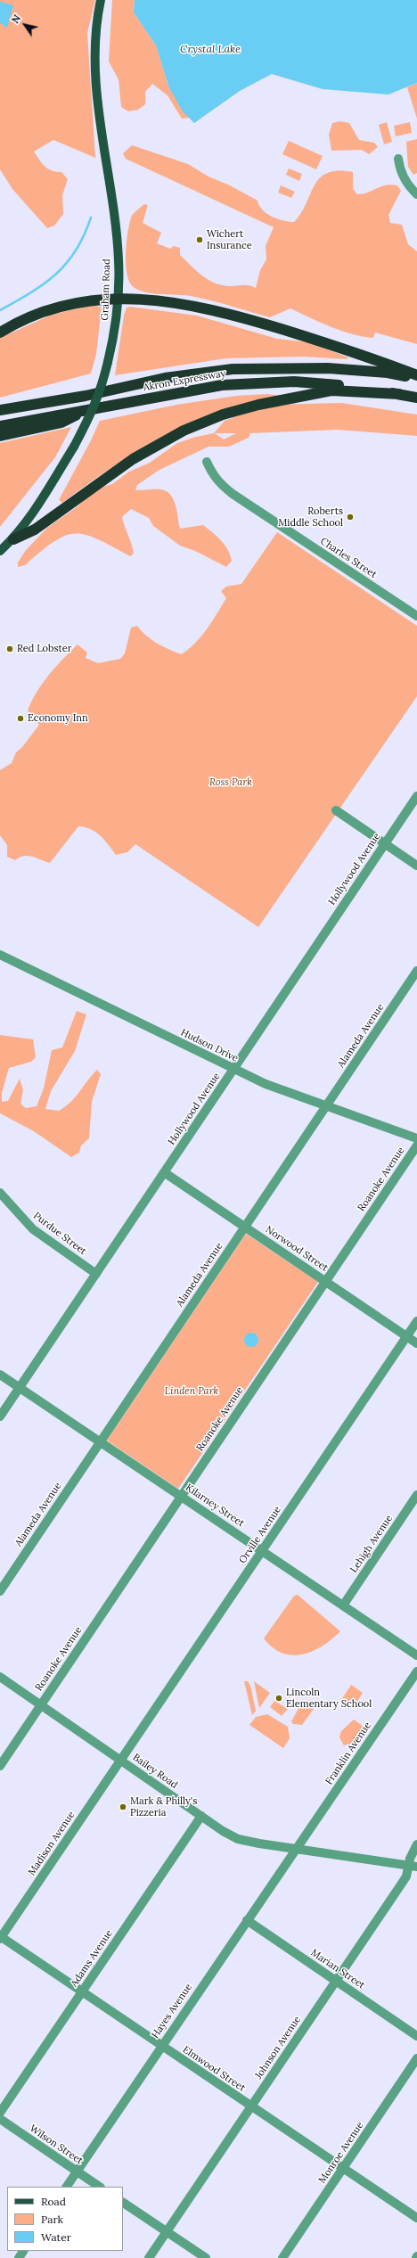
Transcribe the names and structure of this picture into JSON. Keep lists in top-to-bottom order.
{
  "streets": {
    "highway": ["Akron Expressway"],
    "main road": ["Graham Road"],
    "street": [
      "Charles Street",
      "Hollywood Avenue",
      "Alameda Avenue",
      "Hudson Drive",
      "Roanoke Avenue",
      "Purdue Street",
      "Norwood Street",
      "Kilarney Street",
      "Orville Avenue",
      "Lehigh Avenue",
      "Franklin Avenue",
      "Bailey Road",
      "Madison Avenue",
      "Adams Avenue",
      "Marian Street",
      "Hayes Avenue",
      "Johnson Avenue",
      "Elmwood Street",
      "Wilson Street",
      "Monroe Avenue"
    ]
  },
  "crossings": [
    ["Hollywood Avenue", "Hudson Drive"],
    ["Hollywood Avenue", "Purdue Street"],
    ["Hollywood Avenue", "Norwood Street"],
    ["Hollywood Avenue", "Kilarney Street"],
    ["Alameda Avenue", "Hudson Drive"],
    ["Alameda Avenue", "Norwood Street"],
    ["Alameda Avenue", "Kilarney Street"],
    ["Roanoke Avenue", "Norwood Street"],
    ["Roanoke Avenue", "Kilarney Street"],
    ["Roanoke Avenue", "Bailey Road"],
    ["Norwood Street", "Orville Avenue"],
    ["Kilarney Street", "Orville Avenue"],
    ["Kilarney Street", "Lehigh Avenue"],
    ["Orville Avenue", "Bailey Road"],
    ["Orville Avenue", "Madison Avenue"],
    ["Franklin Avenue", "Bailey Road"],
    ["Franklin Avenue", "Hayes Avenue"],
    ["Bailey Road", "Madison Avenue"],
    ["Bailey Road", "Adams Avenue"],
    ["Bailey Road", "Hayes Avenue"],
    ["Bailey Road", "Johnson Avenue"],
    ["Madison Avenue", "Elmwood Street"],
    ["Adams Avenue", "Elmwood Street"],
    ["Marian Street", "Hayes Avenue"],
    ["Marian Street", "Johnson Avenue"],
    ["Hayes Avenue", "Elmwood Street"],
    ["Hayes Avenue", "Wilson Street"],
    ["Johnson Avenue", "Elmwood Street"],
    ["Elmwood Street", "Monroe Avenue"]
  ],
  "water": ["Crystal Lake"],
  "parks": ["Ross Park", "Linden Park"],
  "places": [
    "Wichert Insurance",
    "Roberts Middle School",
    "Red Lobster",
    "Economy Inn",
    "Lincoln Elementary School",
    "Mark & Philly's Pizzeria"
  ],
  "legend": ["Road", "Park", "Water"],
  "north": "top left"
}
